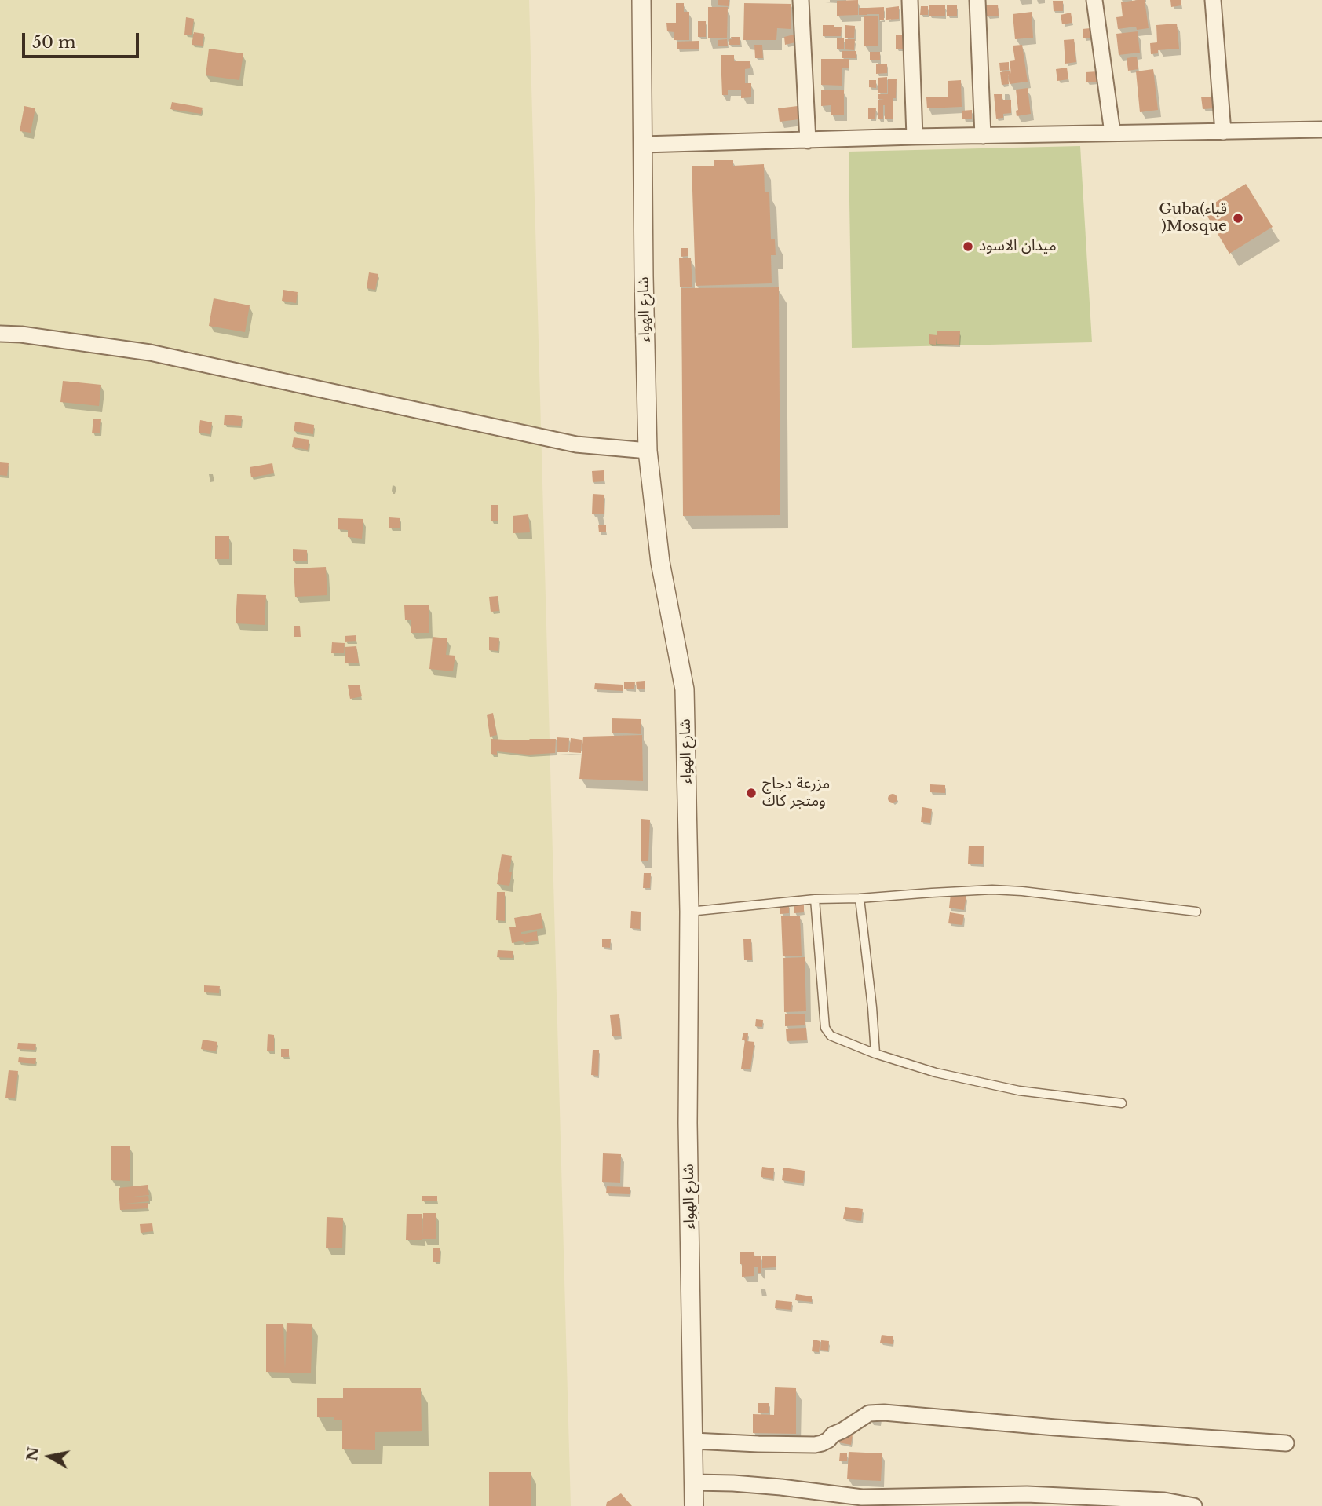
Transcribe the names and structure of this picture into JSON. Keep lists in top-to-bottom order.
{
  "streets": {
    "street": ["شارع الهواء"]
  },
  "places": ["Guba(قباء )Mosque", "ميدان الاسود", "مزرعة دجاج ومتجر كاك"],
  "scale_bar": "50 m",
  "north": "left"
}
